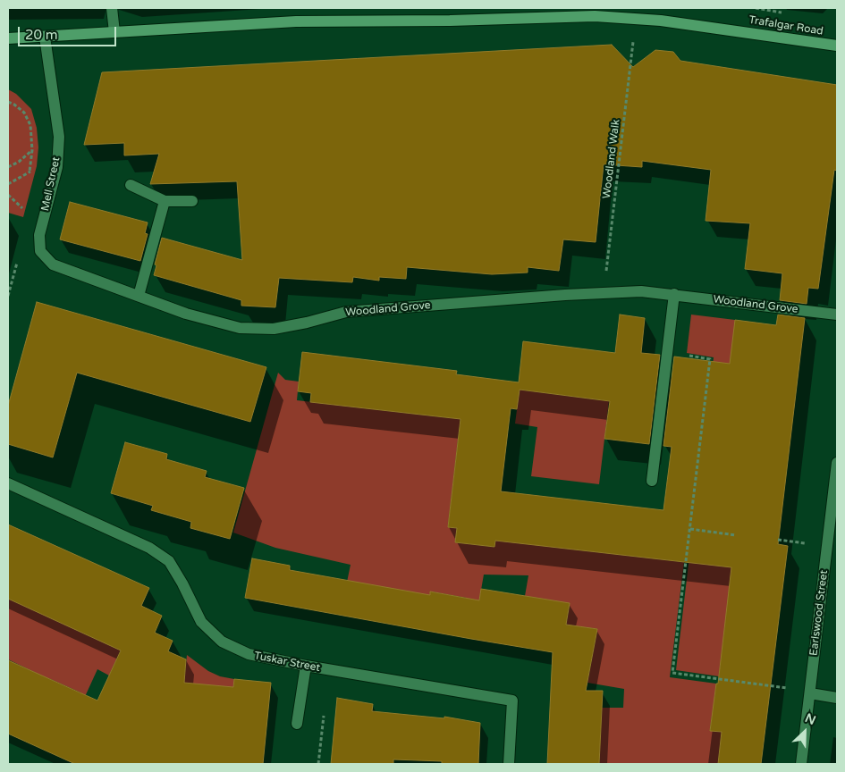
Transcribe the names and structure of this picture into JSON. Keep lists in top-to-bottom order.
{
  "streets": {
    "main road": ["Trafalgar Road"],
    "street": [
      "Mell Street",
      "Woodland Grove",
      "Earlswood Street",
      "Tuskar Street"
    ],
    "path": ["Woodland Walk"]
  },
  "crossings": [
    ["Trafalgar Road", "Mell Street"],
    ["Mell Street", "Woodland Grove"]
  ],
  "scale_bar": "20 m",
  "north": "top right"
}
